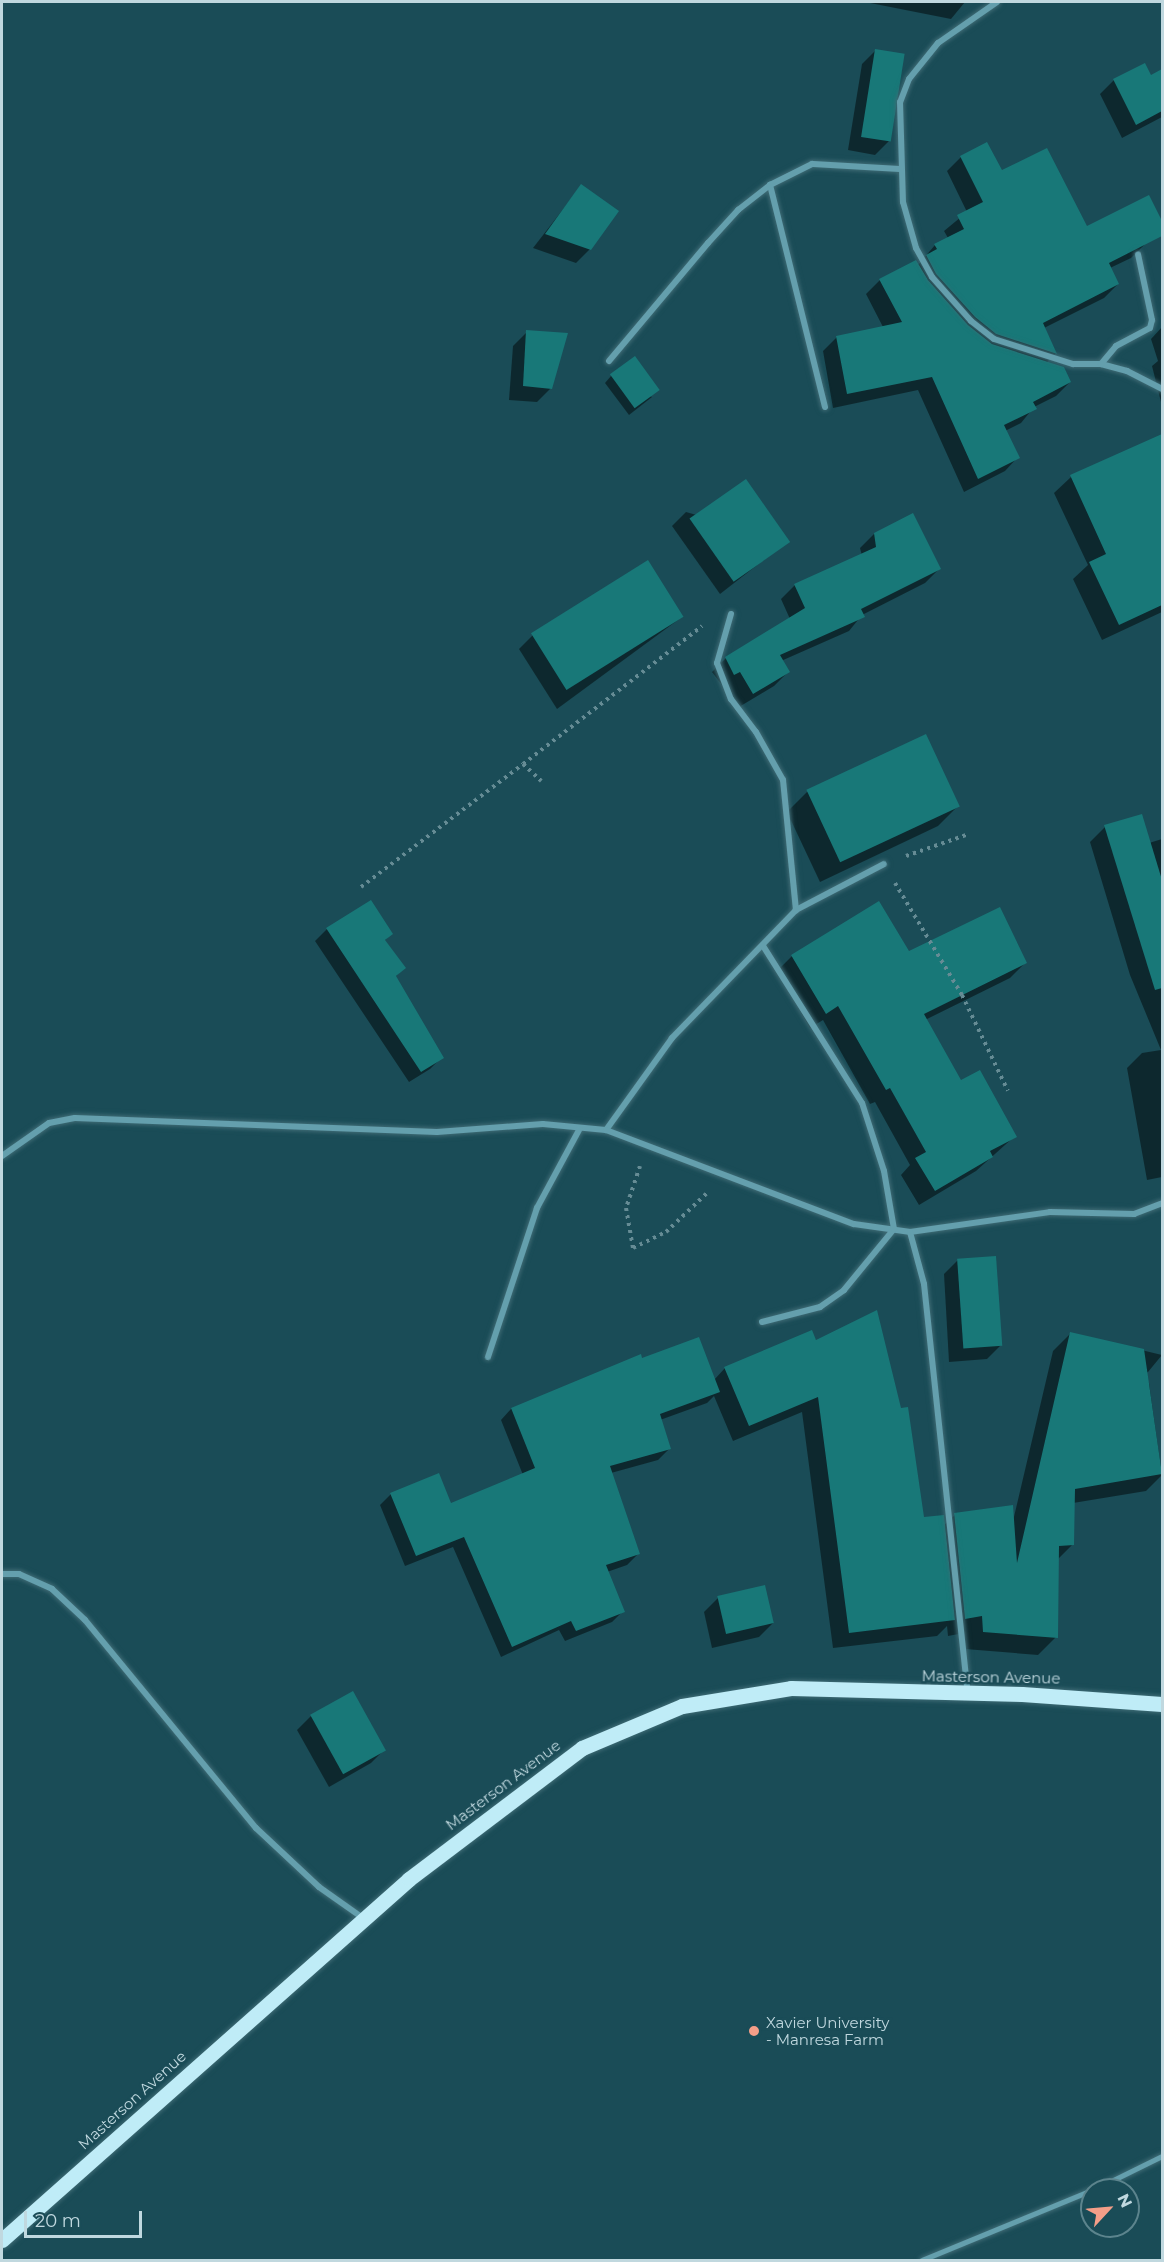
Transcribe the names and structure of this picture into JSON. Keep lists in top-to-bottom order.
{
  "streets": {
    "main road": ["Masterson Avenue"]
  },
  "places": ["Xavier University - Manresa Farm"],
  "scale_bar": "20 m",
  "north": "top right"
}
